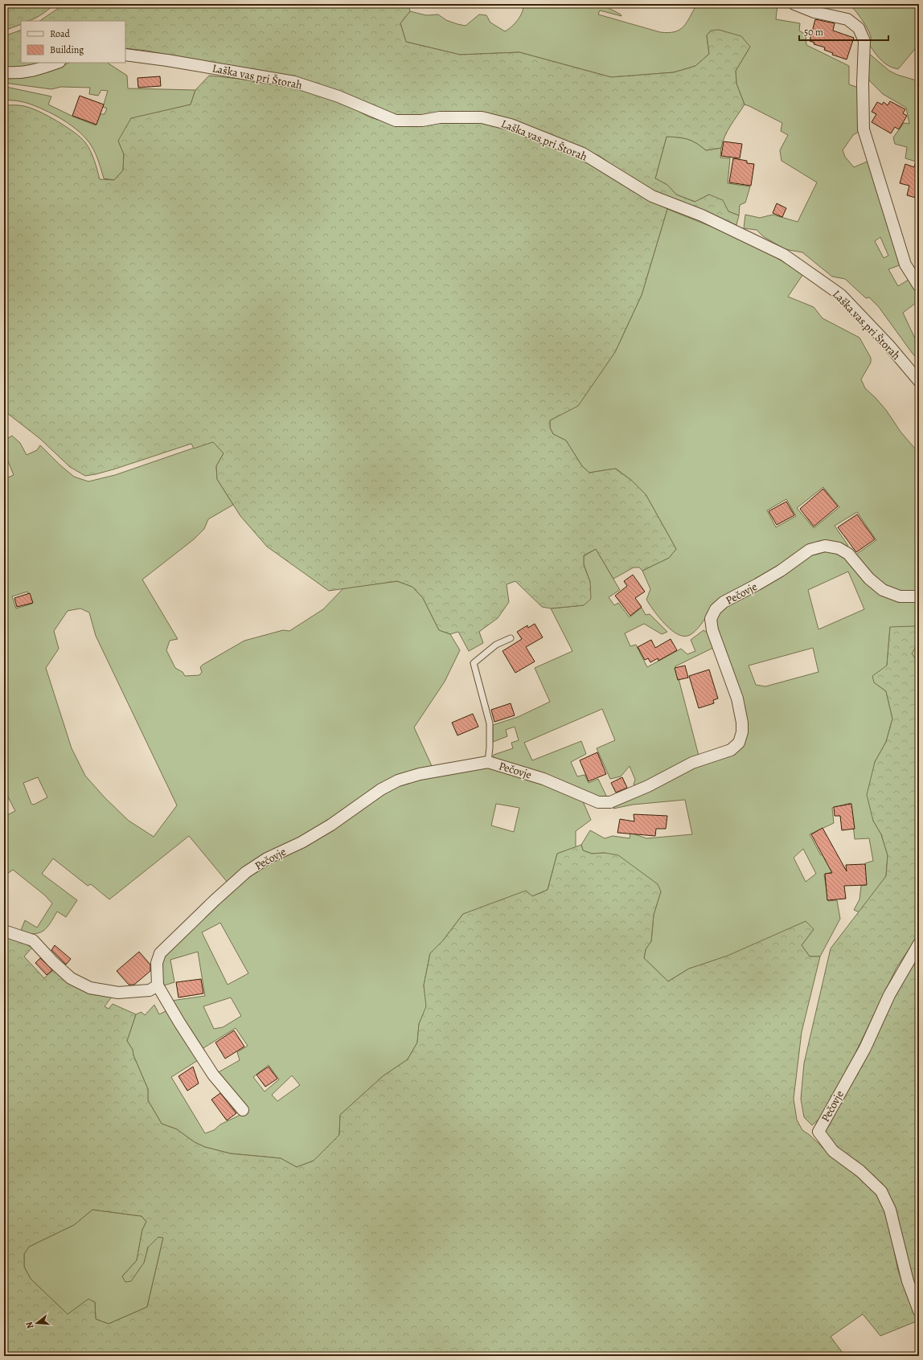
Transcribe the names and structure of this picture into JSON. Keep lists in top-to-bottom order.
{
  "streets": {
    "street": ["Laška vas pri Štorah", "Pečovje"]
  },
  "legend": ["Road", "Building"],
  "scale_bar": "50 m",
  "north": "left"
}
